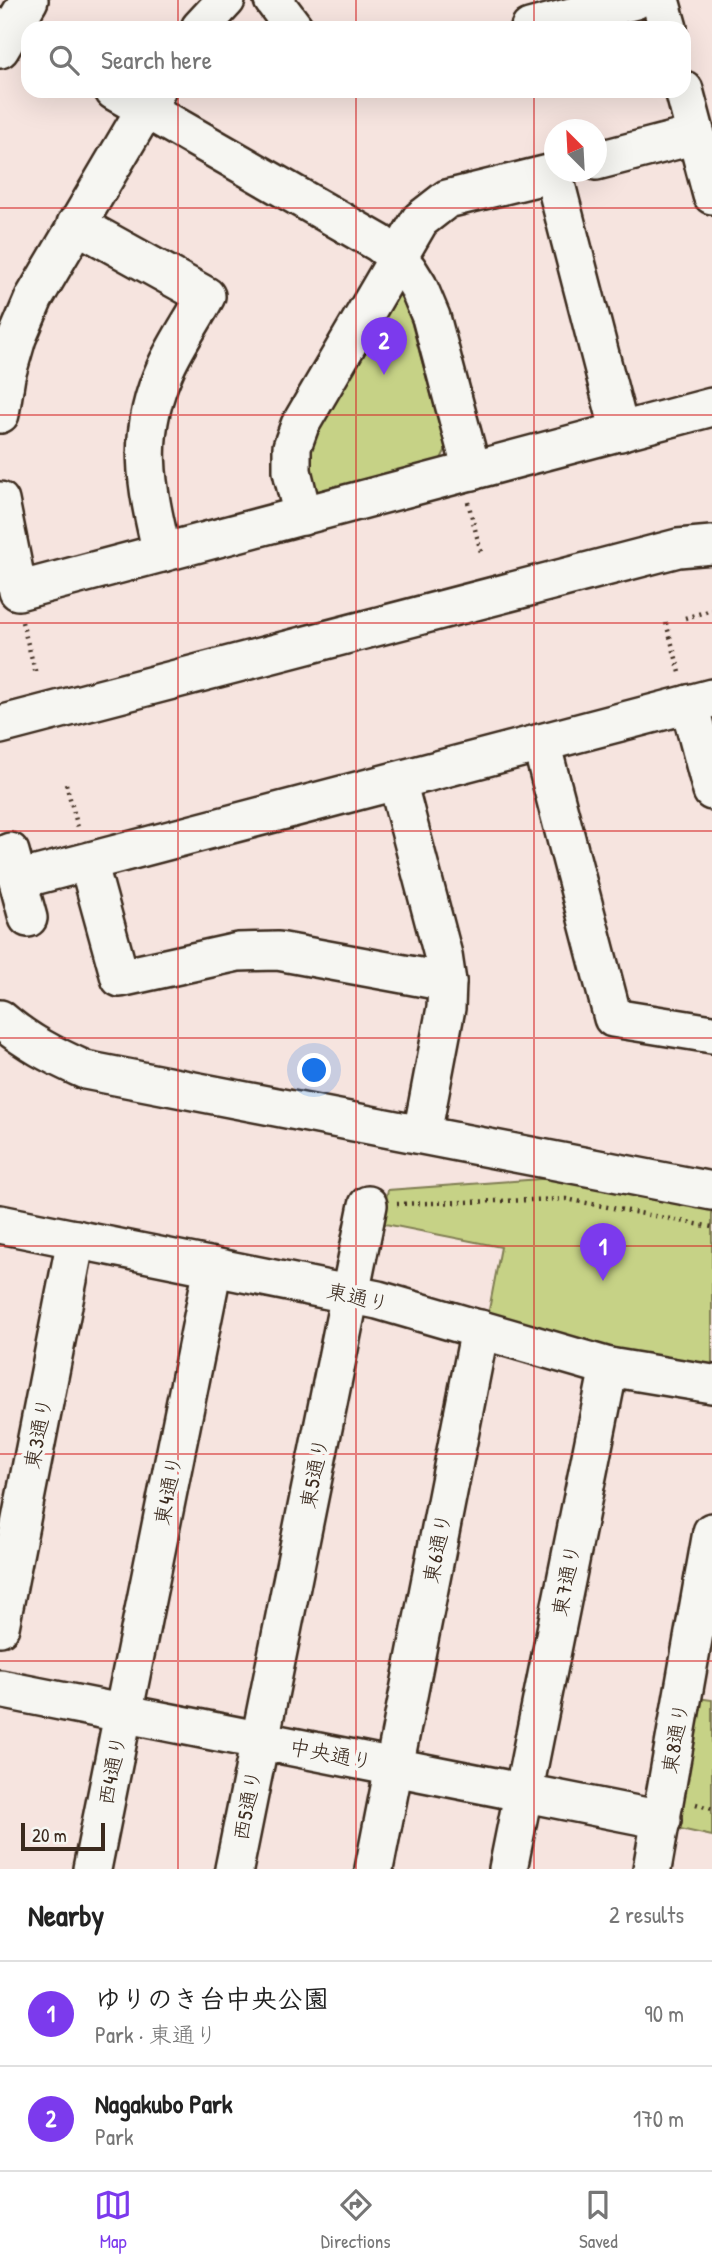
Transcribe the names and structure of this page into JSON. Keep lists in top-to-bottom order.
{
  "streets": {
    "street": [
      "東通り",
      "東3通り",
      "東5通り",
      "東4通り",
      "東6通り",
      "東7通り",
      "東8通り",
      "中央通り",
      "西4通り",
      "西5通り"
    ]
  },
  "crossings": [
    ["東通り", "東3通り"],
    ["東通り", "東5通り"],
    ["東通り", "東4通り"],
    ["東通り", "東6通り"],
    ["東通り", "東7通り"],
    ["東5通り", "中央通り"],
    ["東5通り", "西5通り"],
    ["東4通り", "中央通り"],
    ["東4通り", "西4通り"],
    ["東6通り", "中央通り"],
    ["東7通り", "中央通り"],
    ["東8通り", "中央通り"],
    ["中央通り", "西4通り"],
    ["中央通り", "西5通り"]
  ],
  "scale_bar": "20 m",
  "north": "top left",
  "page": {
    "search": "Search here",
    "pins": ["2", "1"],
    "scale": "20 m",
    "heading": ["Nearby", "2 results"],
    "list": [
      {
        "mark": "1",
        "name": "ゆりのき台中央公園",
        "note": "Park · 東通り",
        "value": "90 m"
      },
      {
        "mark": "2",
        "name": "Nagakubo Park",
        "note": "Park",
        "value": "170 m"
      }
    ],
    "nav": ["Map", "Directions", "Saved"]
  }
}
